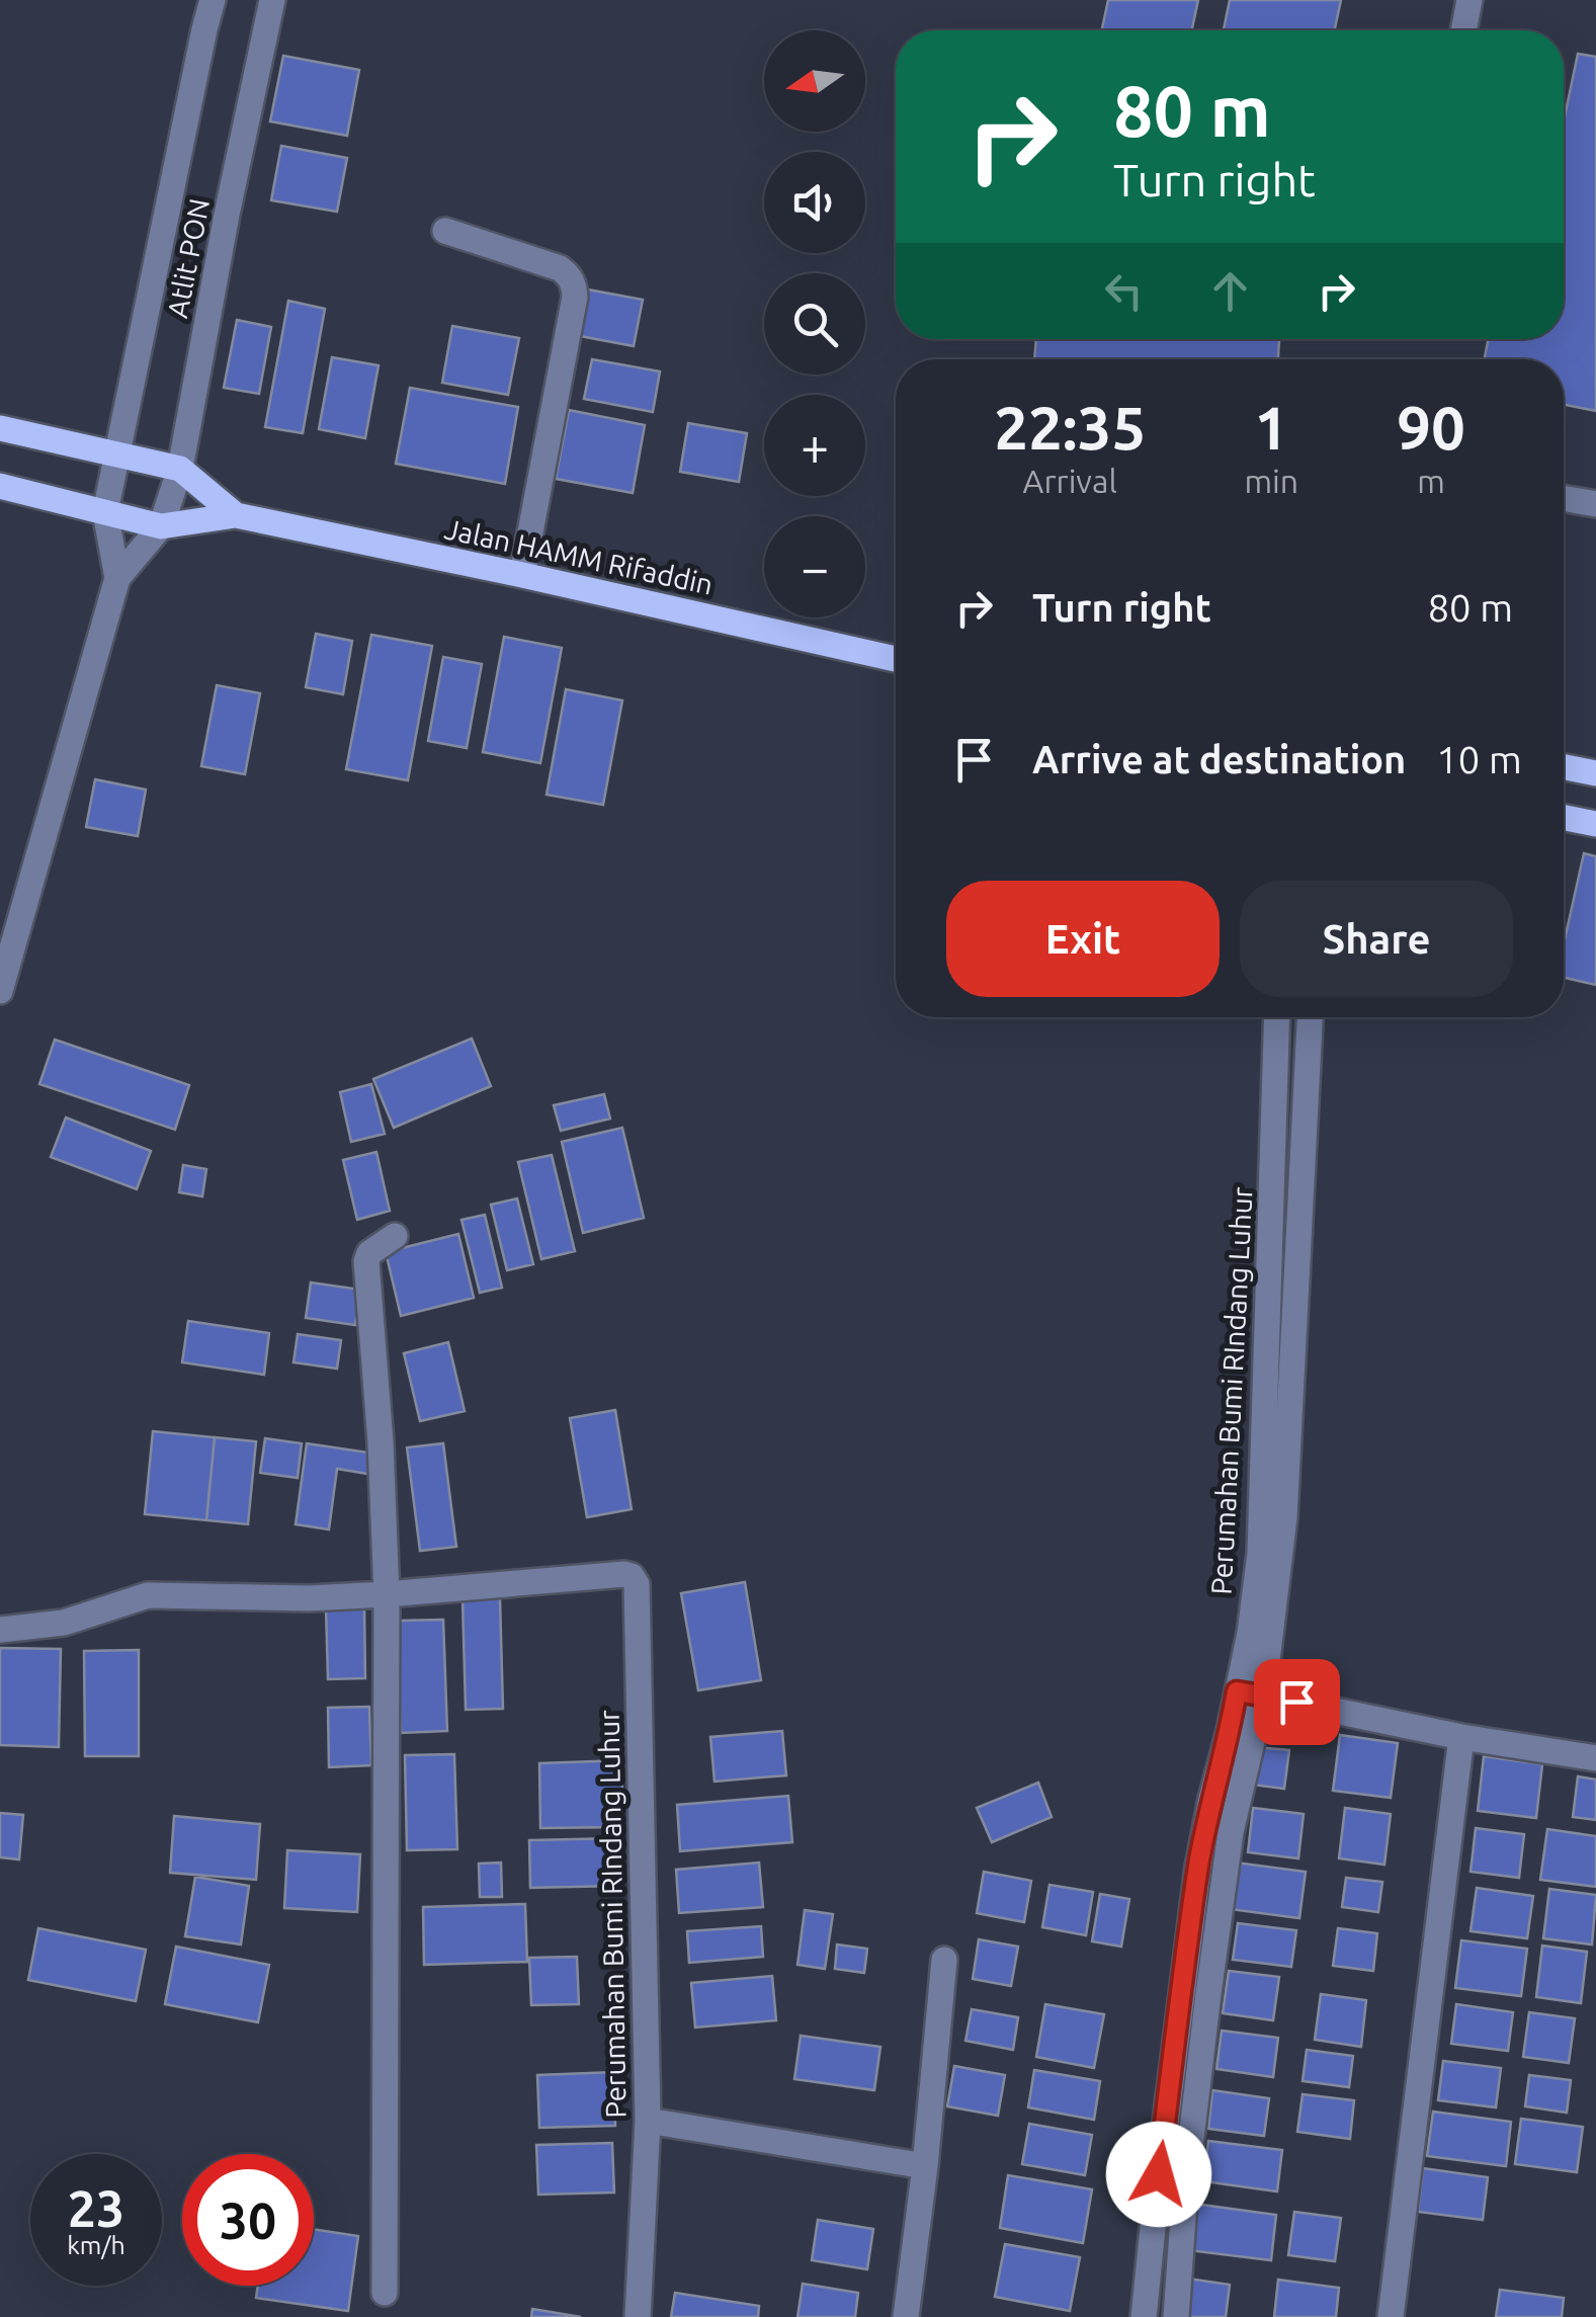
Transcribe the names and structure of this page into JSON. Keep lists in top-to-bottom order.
{
  "streets": {
    "main road": ["Jalan HAMM Rifaddin"],
    "street": ["Atlit PON", "Perumahan Bumi RIndang Luhur"]
  },
  "crossings": [
    ["Atlit PON", "Jalan HAMM Rifaddin"]
  ],
  "north": "left",
  "page": {
    "map_buttons": ["+", "−"],
    "turn": ["80 m", "Turn right"],
    "eta": [
      "22:35",
      "Arrival",
      "1",
      "min",
      "90",
      "m"
    ],
    "list": [
      {
        "name": "Turn right",
        "value": "80 m"
      },
      {
        "name": "Arrive at destination",
        "value": "10 m"
      }
    ],
    "buttons": ["Exit", "Share"],
    "speed": "23 km/h",
    "limit": "30"
  }
}
